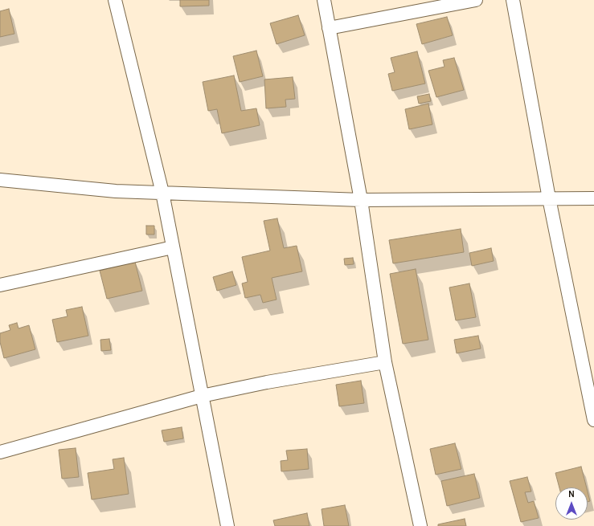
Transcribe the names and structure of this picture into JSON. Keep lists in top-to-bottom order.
{
  "north": "top"
}
